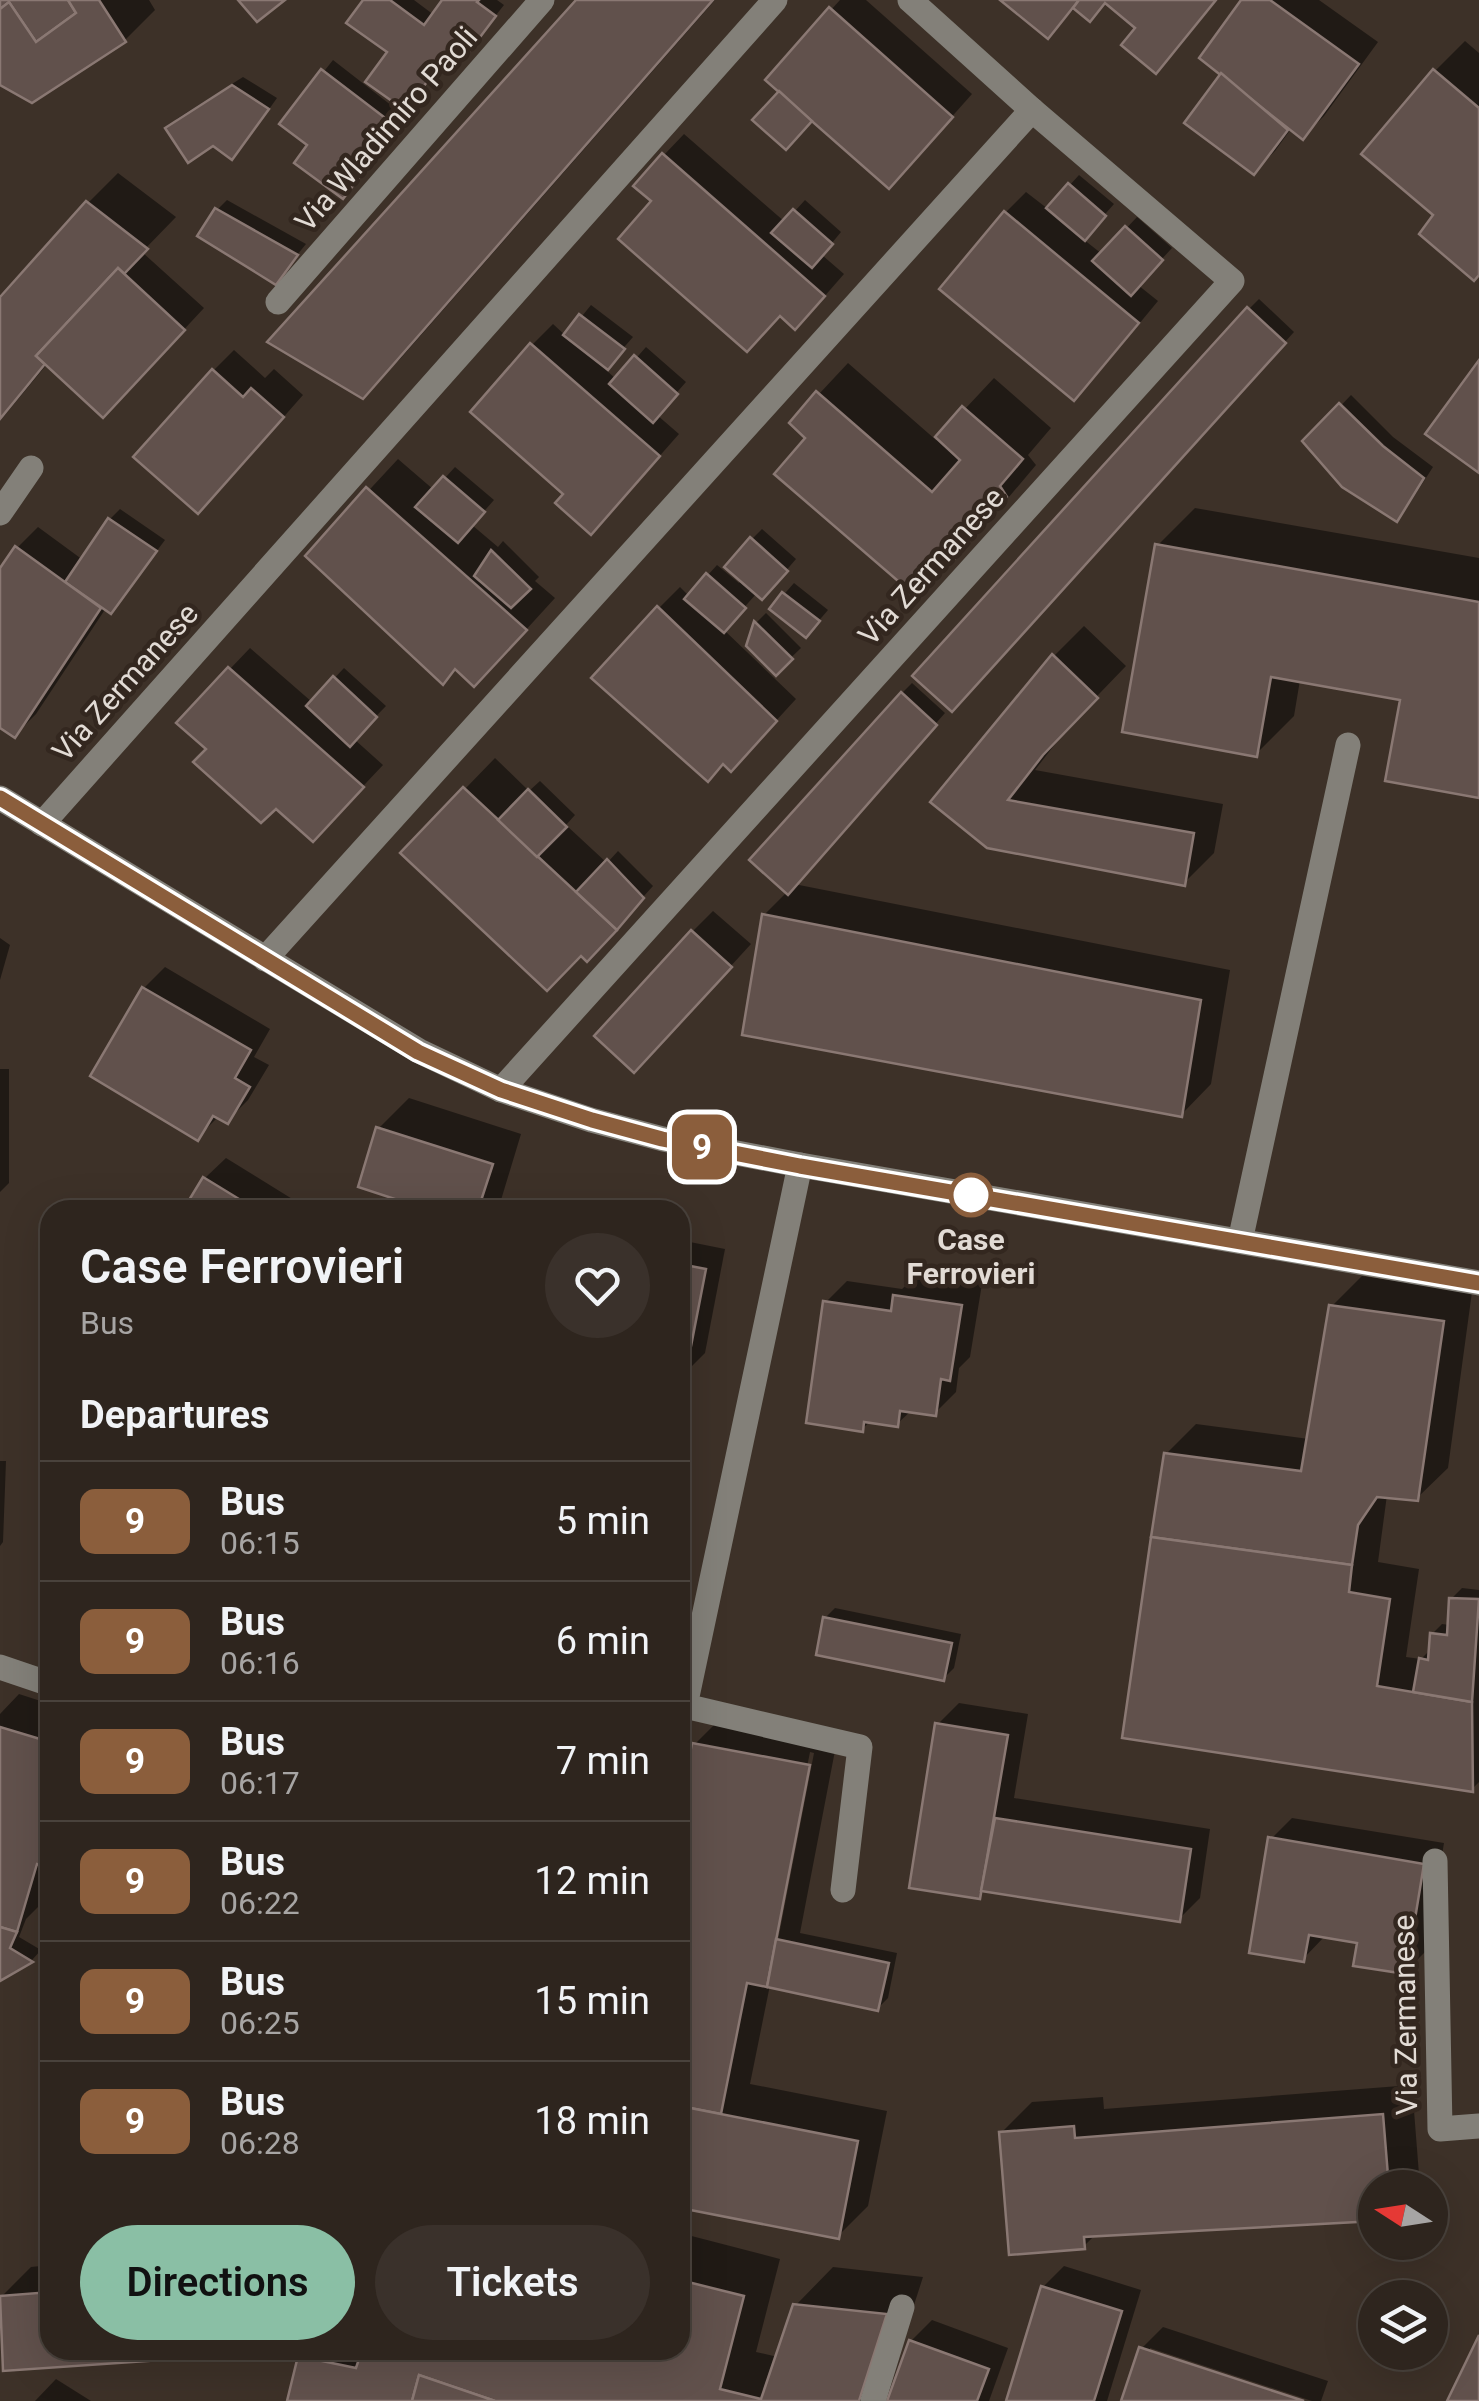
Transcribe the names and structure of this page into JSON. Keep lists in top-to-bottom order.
{
  "streets": {
    "street": ["Via Wladimiro Paoli", "Via Zermanese"]
  },
  "places": ["Case Ferrovieri"],
  "lines": ["bus line 9"],
  "north": "left",
  "page": {
    "on_map": "9",
    "heading": [
      ["Case Ferrovieri", "Bus"],
      "Departures"
    ],
    "list": [
      {
        "mark": "9",
        "name": "Bus",
        "note": "06:15",
        "value": "5 min"
      },
      {
        "mark": "9",
        "name": "Bus",
        "note": "06:16",
        "value": "6 min"
      },
      {
        "mark": "9",
        "name": "Bus",
        "note": "06:17",
        "value": "7 min"
      },
      {
        "mark": "9",
        "name": "Bus",
        "note": "06:22",
        "value": "12 min"
      },
      {
        "mark": "9",
        "name": "Bus",
        "note": "06:25",
        "value": "15 min"
      },
      {
        "mark": "9",
        "name": "Bus",
        "note": "06:28",
        "value": "18 min"
      }
    ],
    "buttons": ["Directions", "Tickets"]
  }
}
